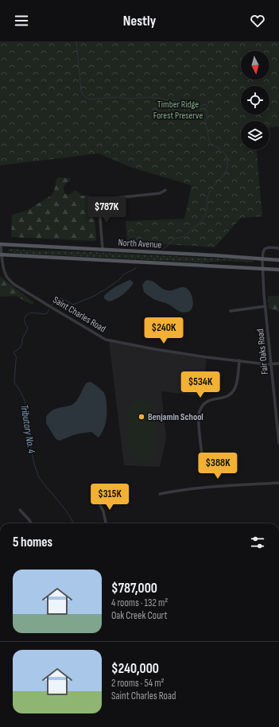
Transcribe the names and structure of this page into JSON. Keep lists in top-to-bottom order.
{
  "streets": {
    "main road": ["North Avenue"],
    "street": ["Saint Charles Road", "Fair Oaks Road"]
  },
  "crossings": [
    ["North Avenue", "Saint Charles Road"],
    ["North Avenue", "Fair Oaks Road"],
    ["Saint Charles Road", "Fair Oaks Road"]
  ],
  "water": ["Tributary No. 4"],
  "parks": ["Timber Ridge Forest Preserve"],
  "places": ["Benjamin School"],
  "north": "bottom",
  "page": {
    "header": "Nestly",
    "price": [
      "$787K",
      "$240K",
      "$534K",
      "$388K",
      "$315K"
    ],
    "heading": "5 homes",
    "list": [
      {
        "name": "$787,000",
        "note": "4 rooms · 132 m² · Oak Creek Court"
      },
      {
        "name": "$240,000",
        "note": "2 rooms · 54 m² · Saint Charles Road"
      }
    ]
  }
}
